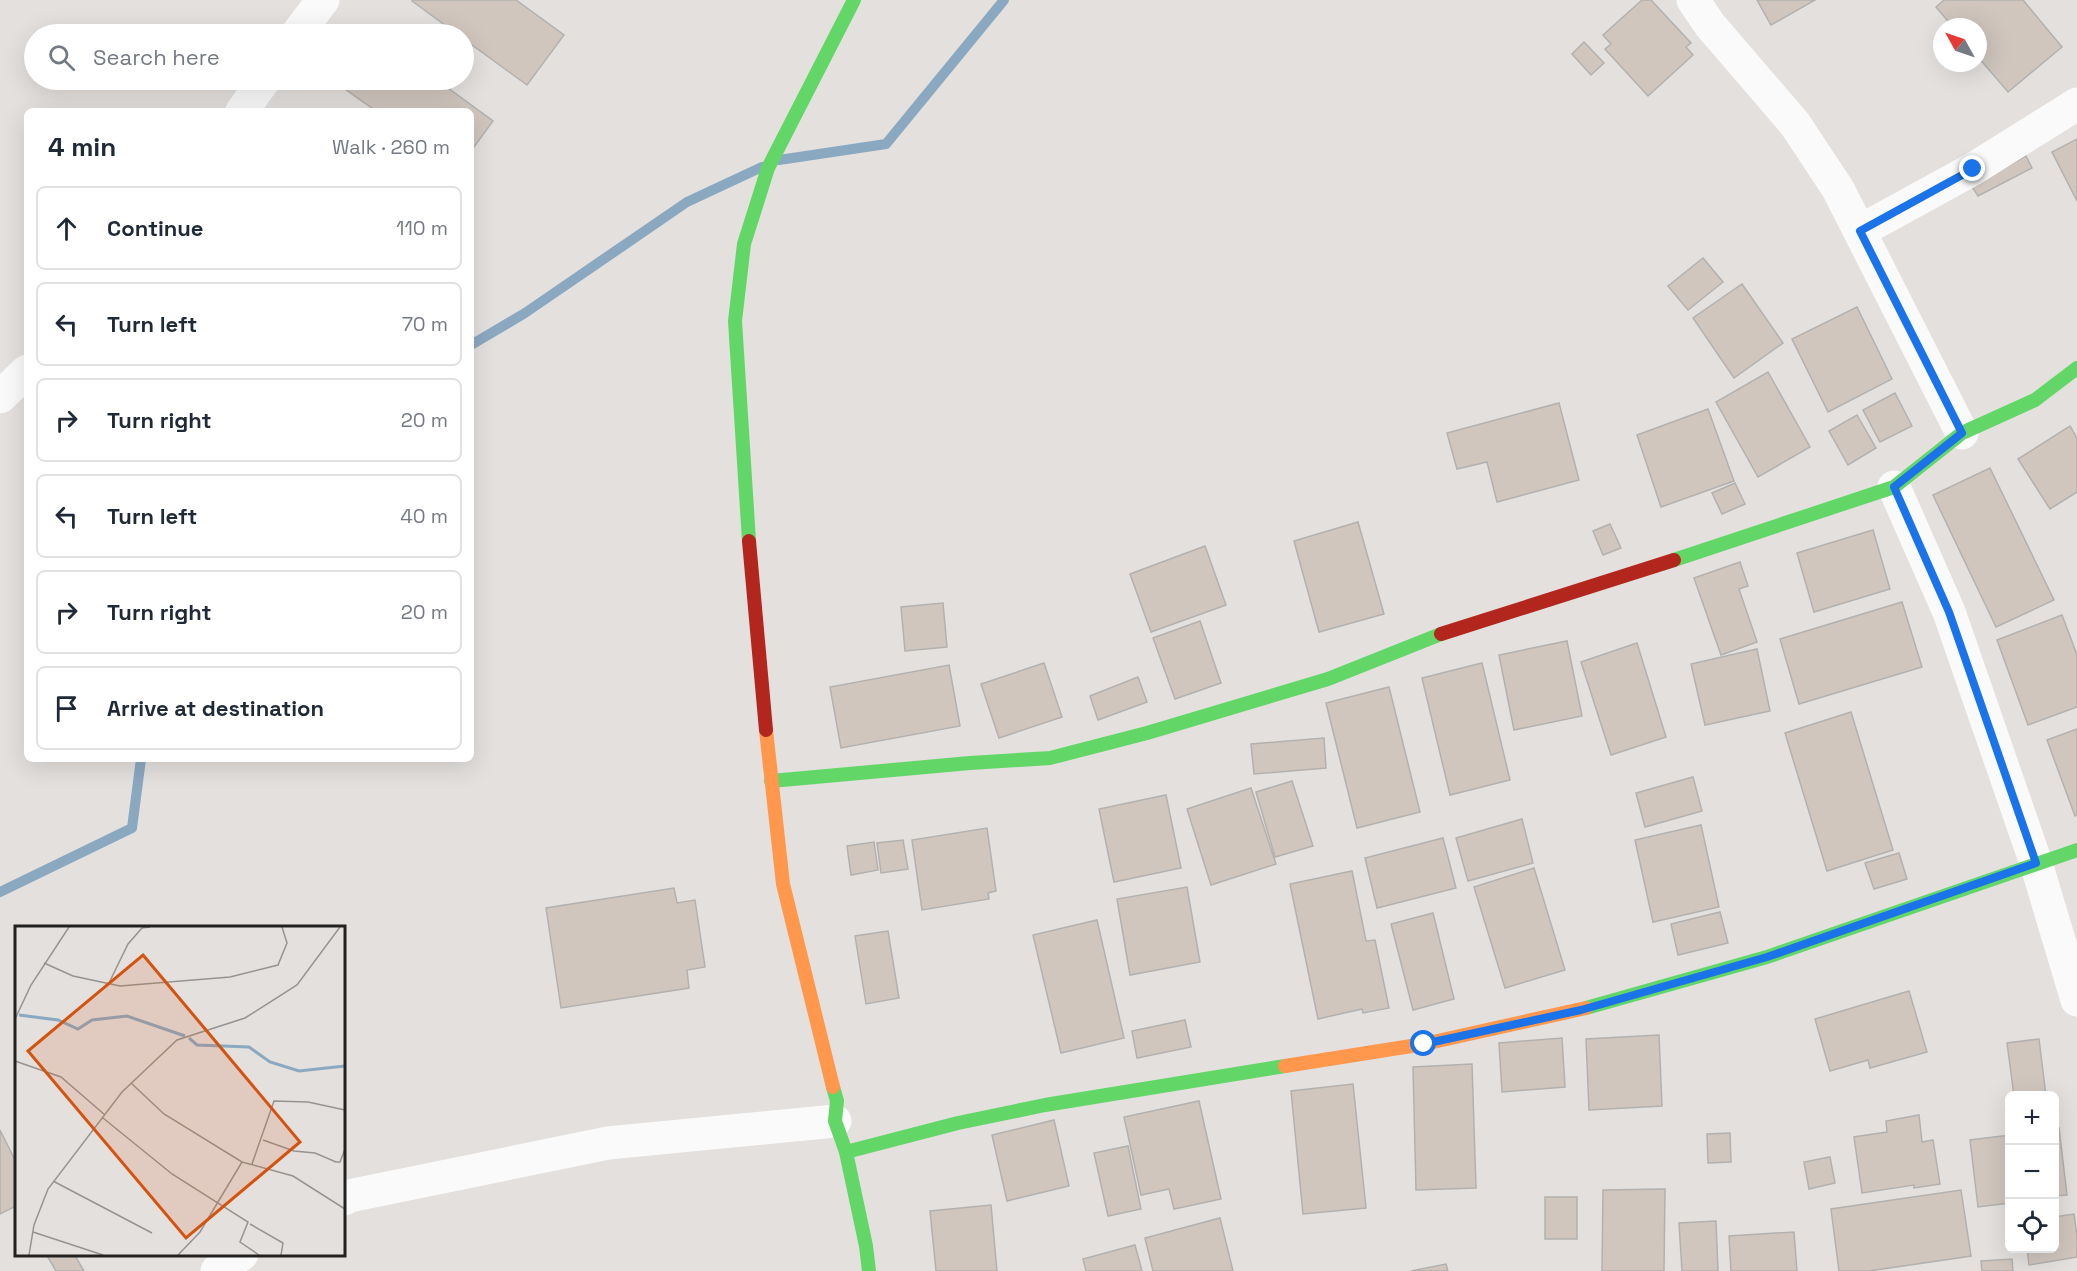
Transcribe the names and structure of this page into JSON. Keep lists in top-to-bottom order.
{
  "north": "top left",
  "page": {
    "search": "Search here",
    "heading": ["4 min", "Walk · 260 m"],
    "list": [
      ["Continue", "110 m"],
      ["Turn left", "70 m"],
      ["Turn right", "20 m"],
      ["Turn left", "40 m"],
      ["Turn right", "20 m"],
      "Arrive at destination"
    ],
    "map_buttons": ["+", "−"]
  }
}
